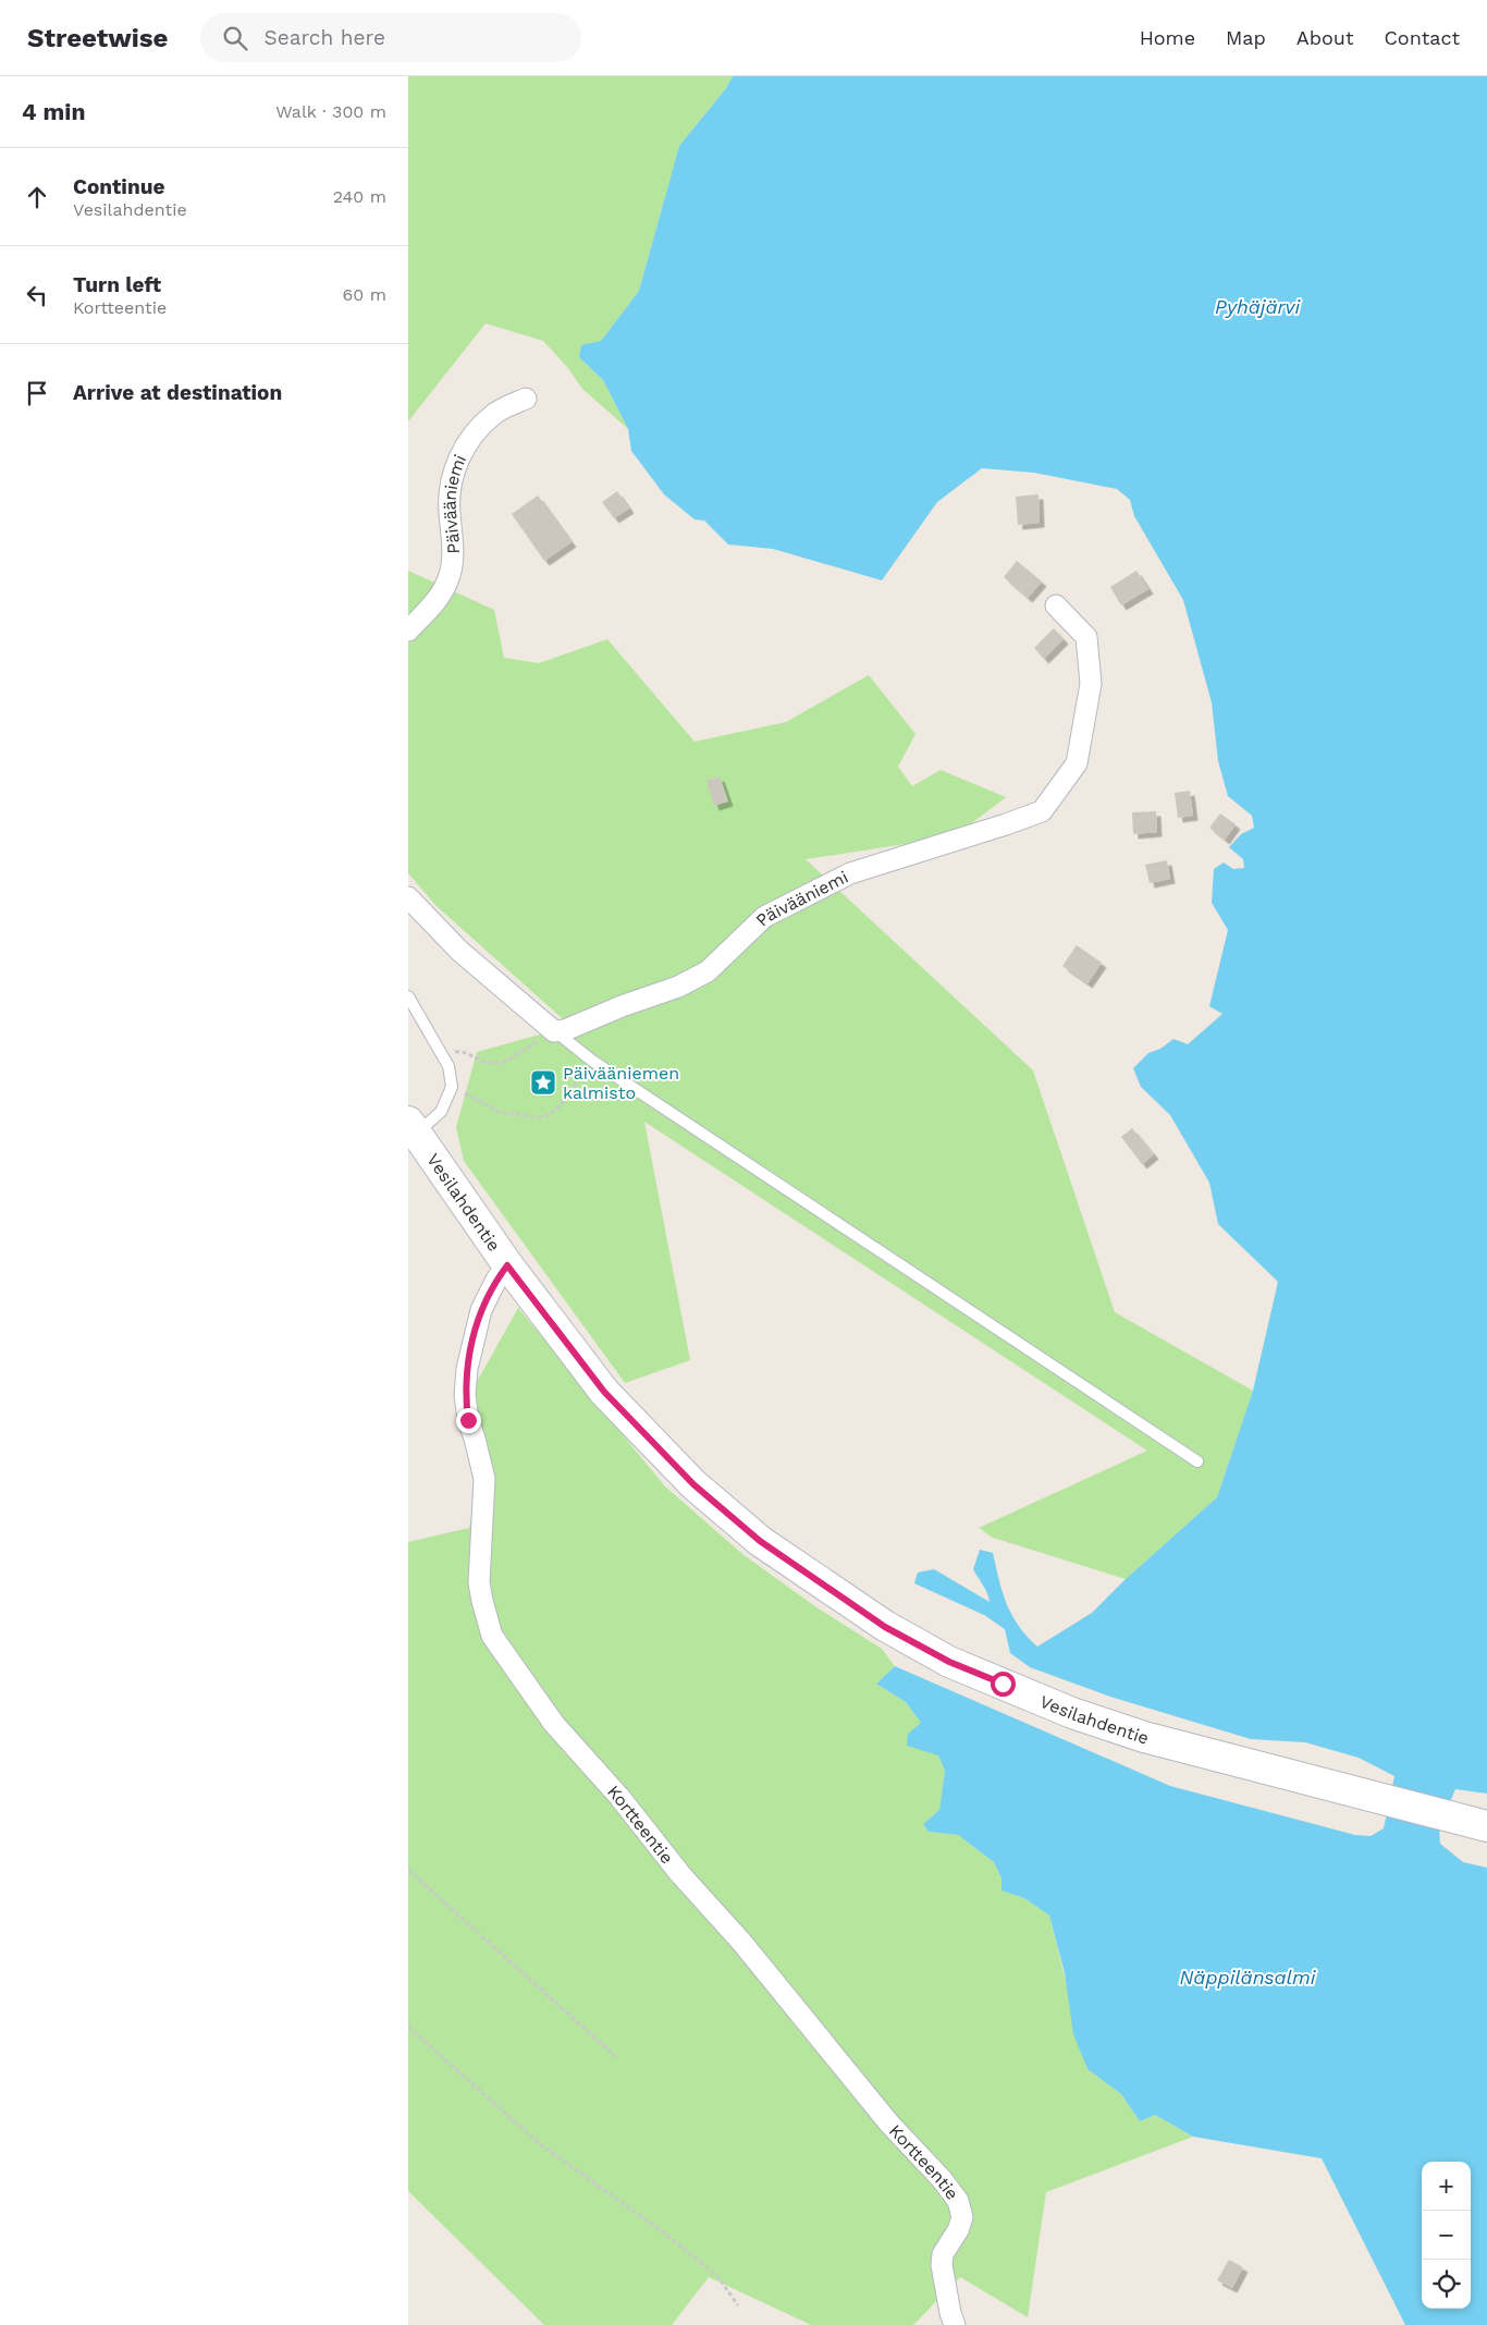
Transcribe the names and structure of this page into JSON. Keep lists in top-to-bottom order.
{
  "streets": {
    "main road": ["Vesilahdentie"],
    "street": ["Päivääniemi", "Kortteentie"]
  },
  "crossings": [
    ["Vesilahdentie", "Kortteentie"]
  ],
  "water": ["Pyhäjärvi", "Näppilänsalmi"],
  "places": {
    "place": ["Päivääniemen kalmisto"]
  },
  "page": {
    "header": "Streetwise",
    "search": "Search here",
    "nav": [
      "Home",
      "Map",
      "About",
      "Contact"
    ],
    "heading": ["4 min", "Walk · 300 m"],
    "list": [
      ["Continue", "Vesilahdentie", "240 m"],
      ["Turn left", "Kortteentie", "60 m"],
      "Arrive at destination"
    ],
    "map_buttons": ["+", "−"]
  }
}
